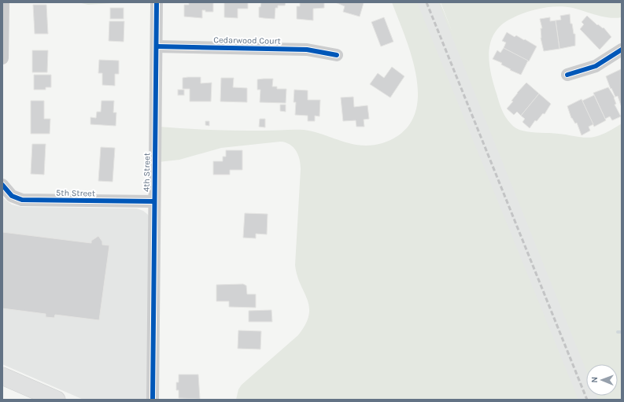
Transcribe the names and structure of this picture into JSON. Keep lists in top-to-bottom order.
{
  "streets": {
    "street": ["Cedarwood Court", "4th Street", "5th Street"]
  },
  "crossings": [
    ["Cedarwood Court", "4th Street"],
    ["4th Street", "5th Street"]
  ],
  "north": "left"
}
